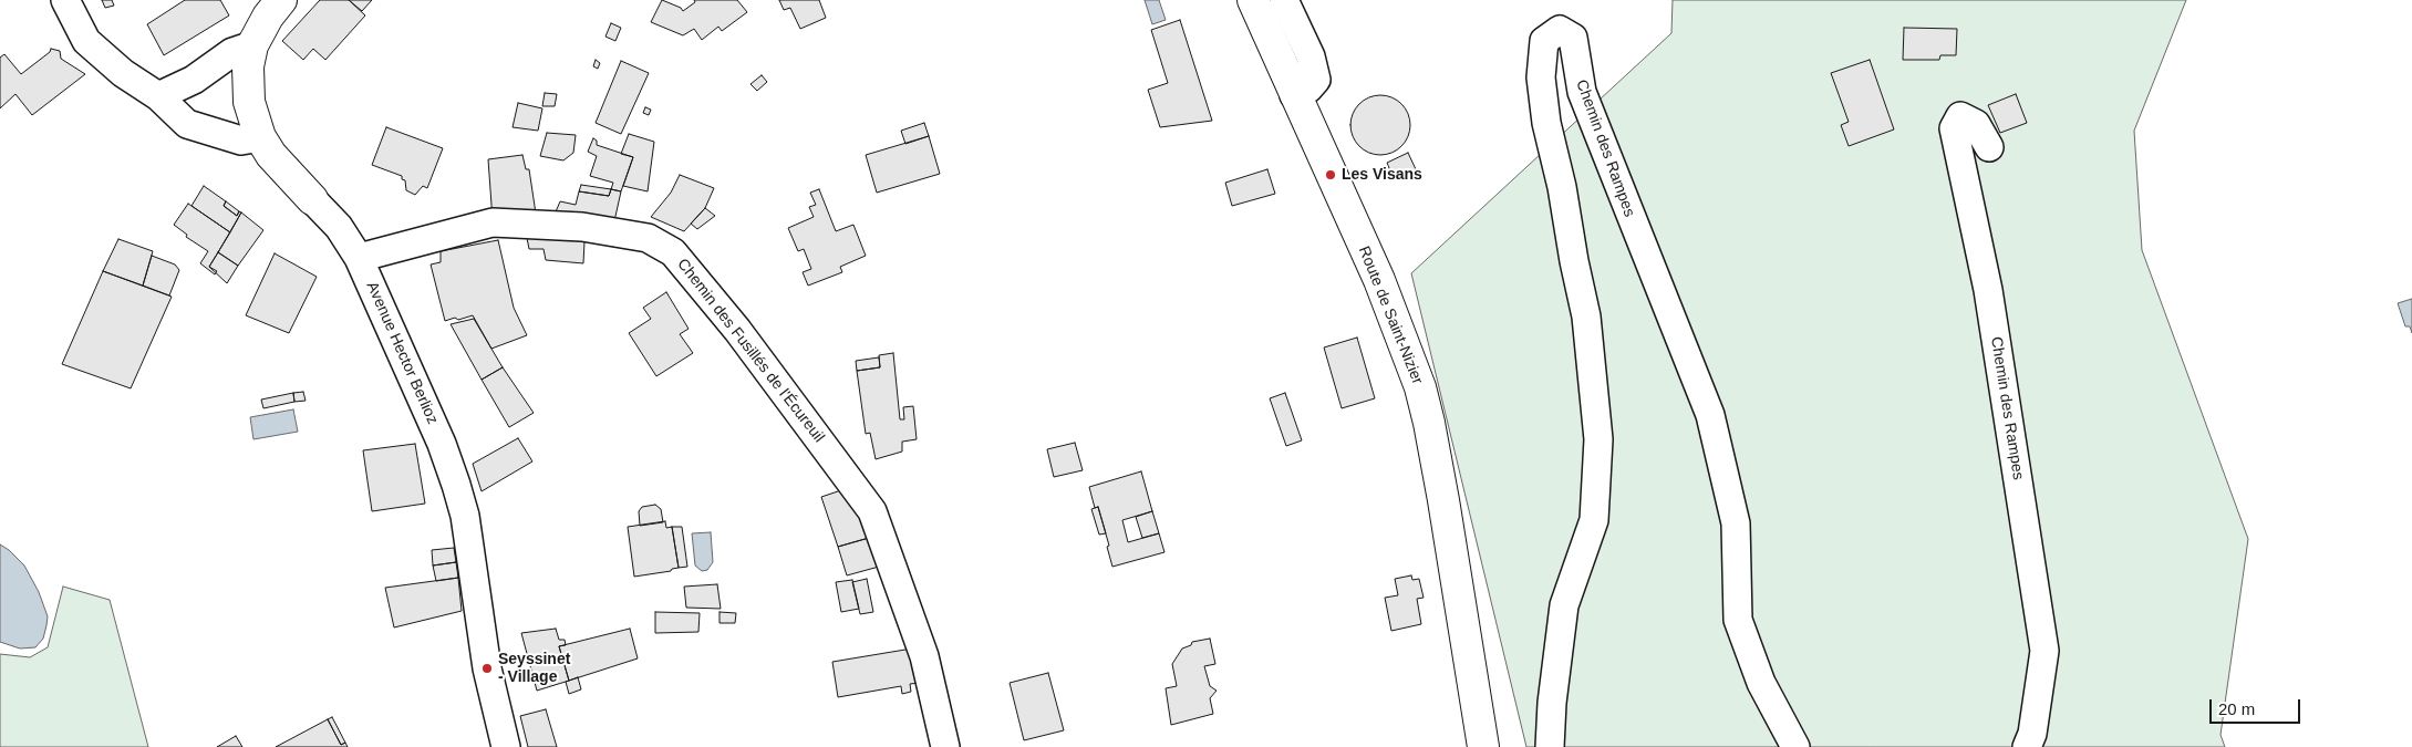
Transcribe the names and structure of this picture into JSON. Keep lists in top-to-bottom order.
{
  "streets": {
    "main road": ["Route de Saint-Nizier", "Avenue Hector Berlioz"],
    "street": ["Chemin des Rampes", "Chemin des Fusillés de l'Écureuil"]
  },
  "crossings": [
    ["Chemin des Fusillés de l'Écureuil", "Avenue Hector Berlioz"]
  ],
  "places": ["Les Visans", "Seyssinet - Village"],
  "scale_bar": "20 m"
}
